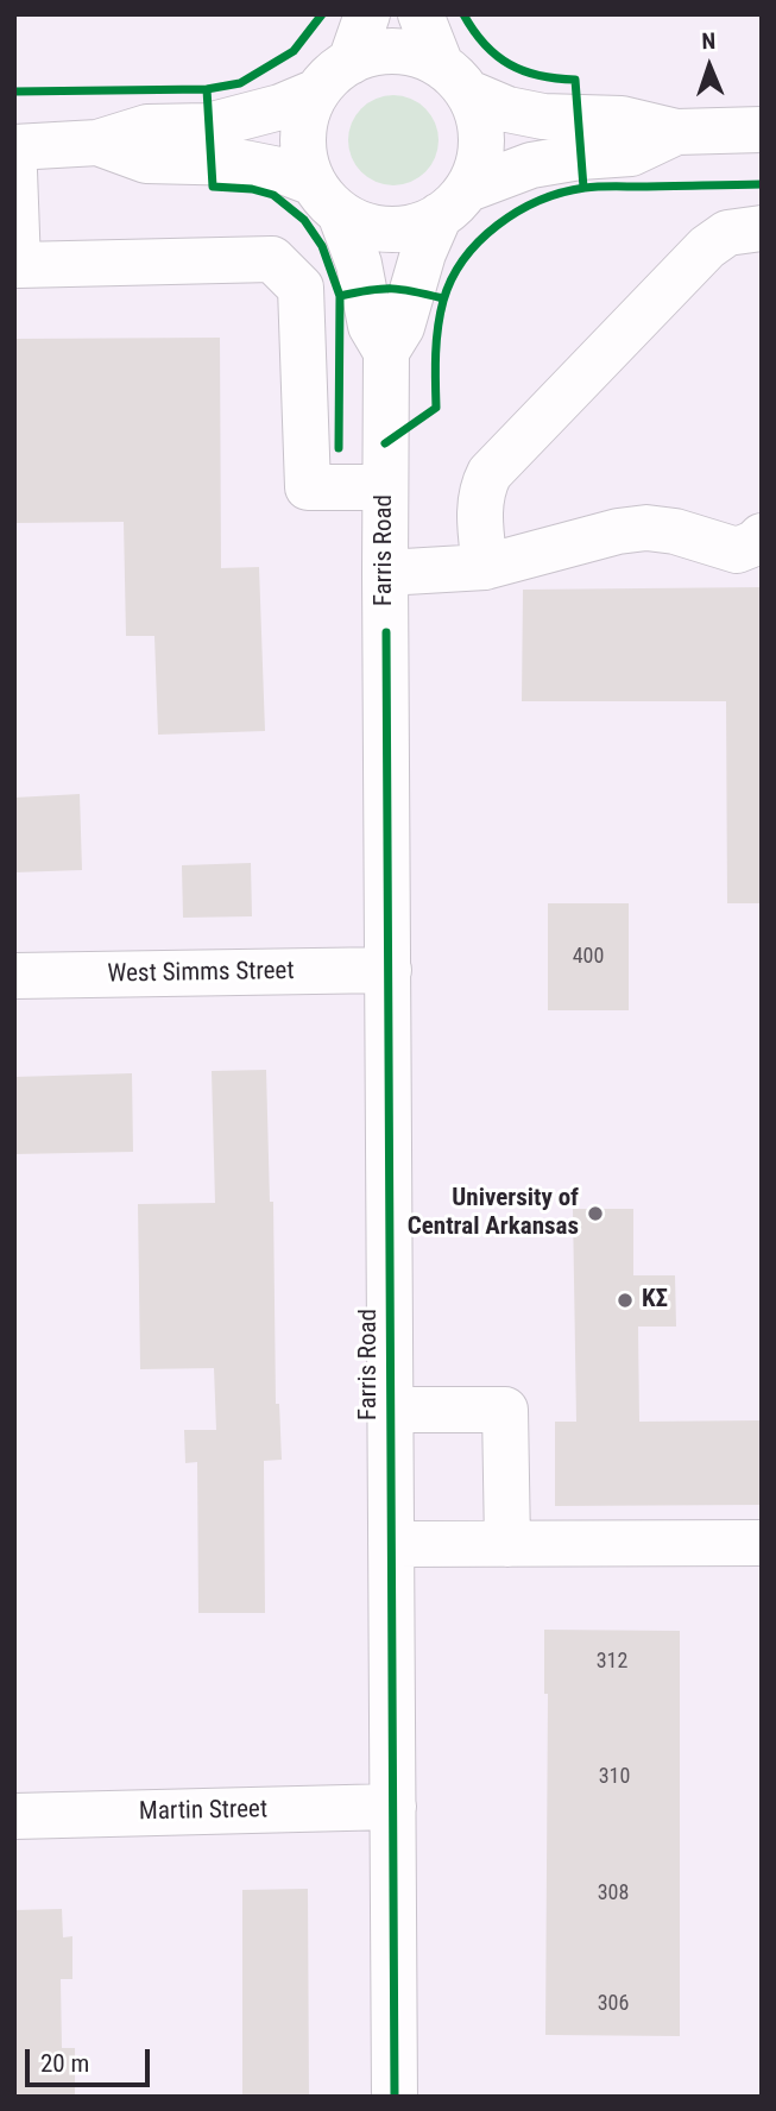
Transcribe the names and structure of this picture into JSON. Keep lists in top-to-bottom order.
{
  "streets": {
    "street": ["Farris Road", "West Simms Street", "Martin Street"]
  },
  "crossings": [
    ["Farris Road", "West Simms Street"],
    ["Farris Road", "Martin Street"]
  ],
  "places": ["University of Central Arkansas", "KΣ"],
  "house_numbers": [
    "400",
    "312",
    "310",
    "308",
    "306"
  ],
  "scale_bar": "20 m",
  "north": "top"
}
